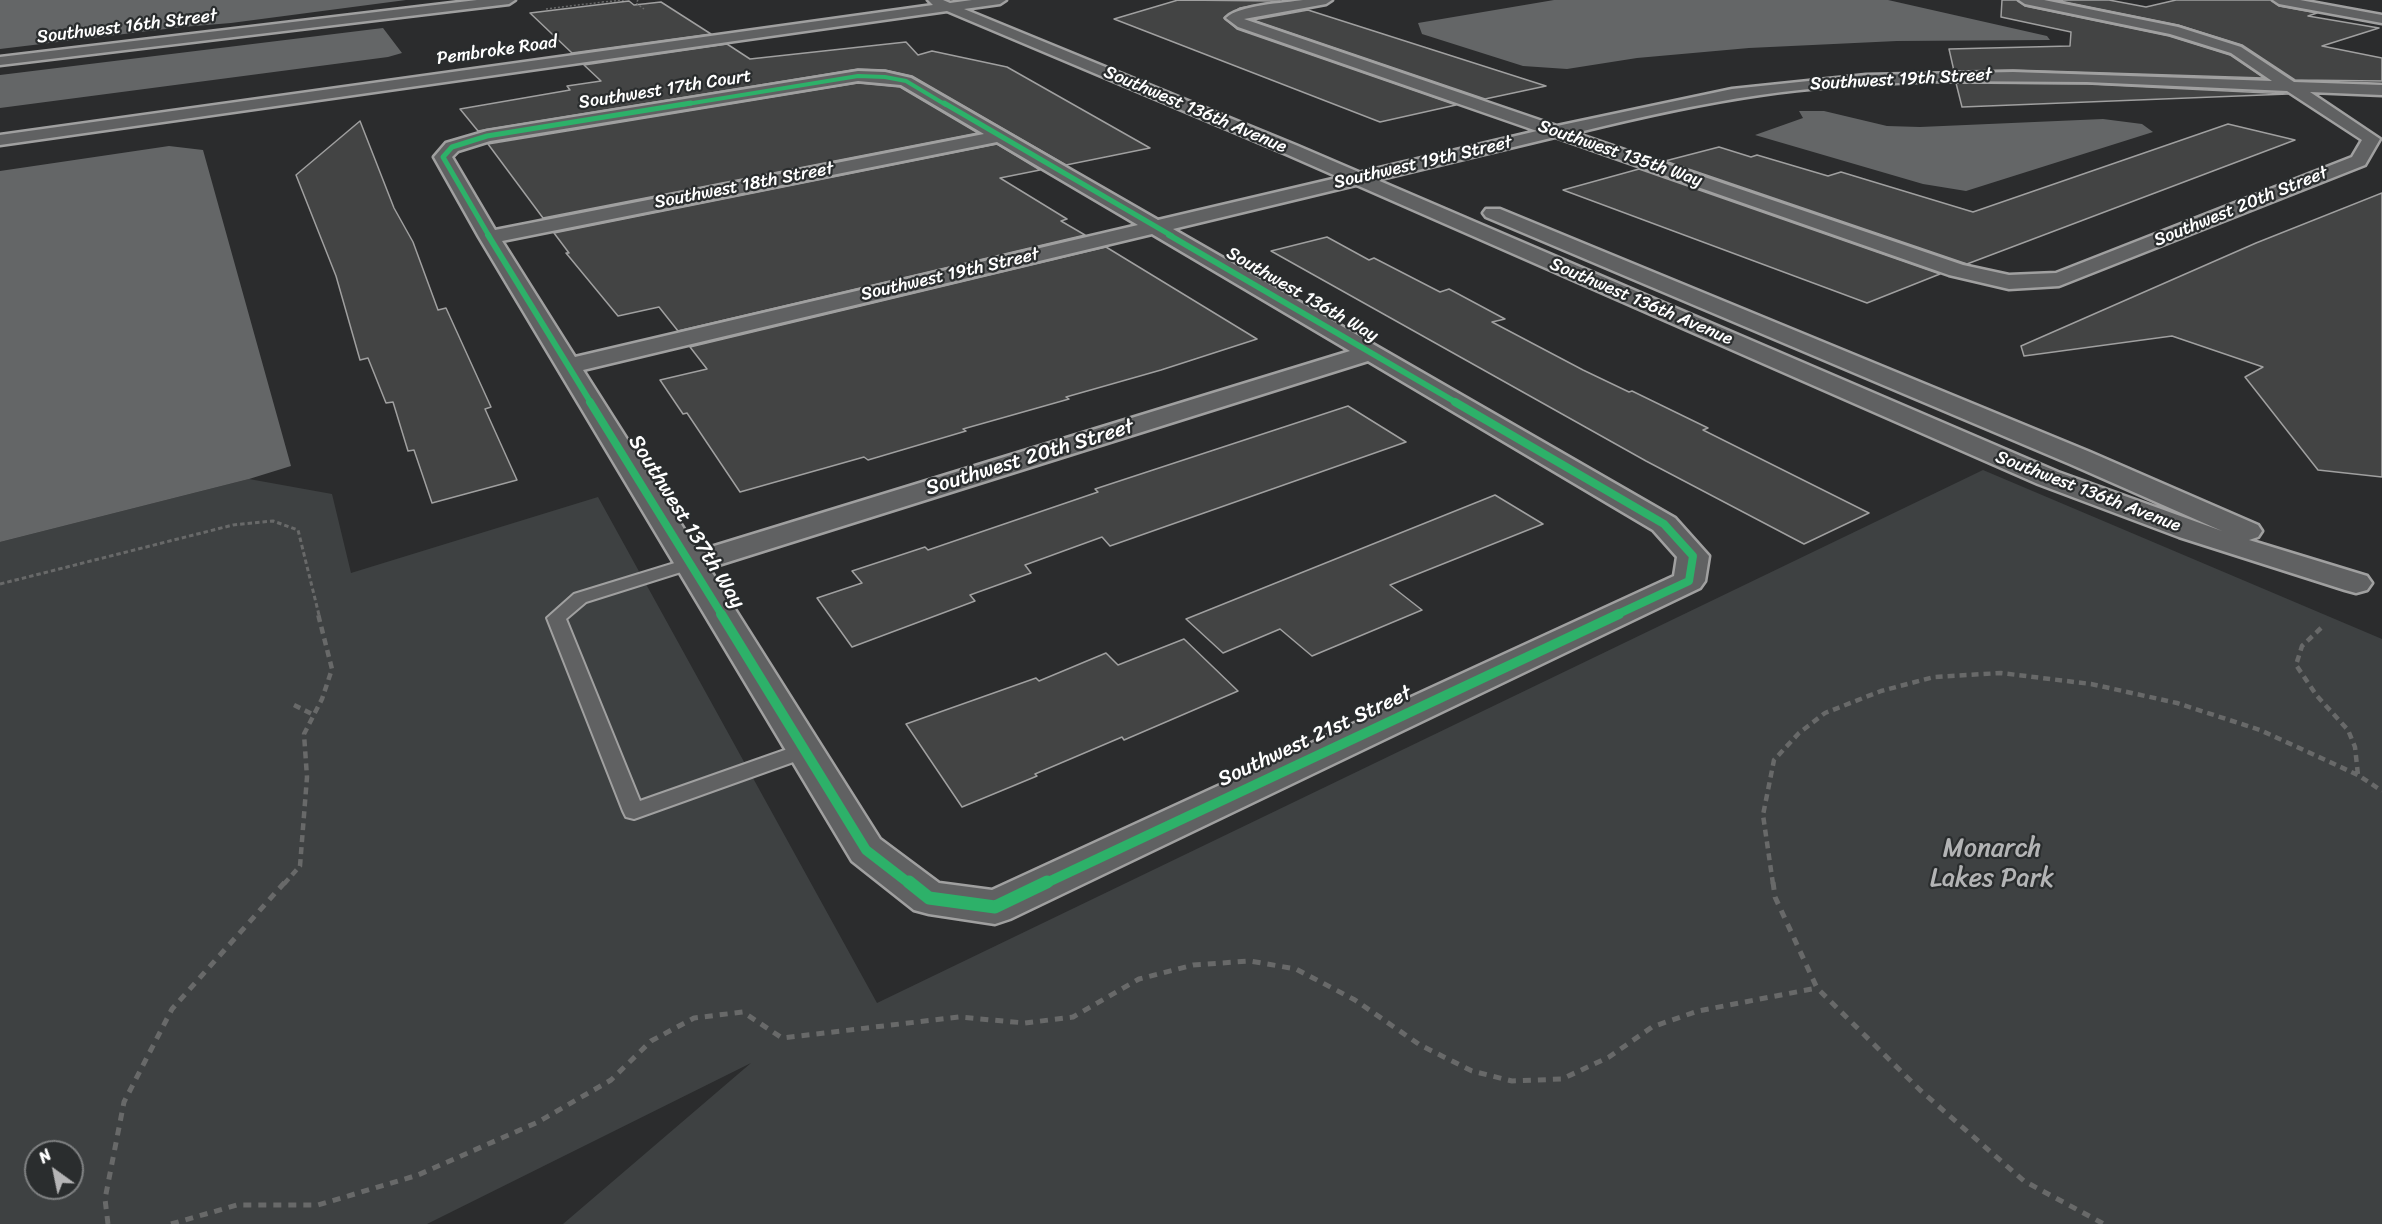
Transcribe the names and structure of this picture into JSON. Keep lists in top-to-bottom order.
{
  "streets": {
    "street": [
      "Southwest 16th Street",
      "Pembroke Road",
      "Southwest 19th Street",
      "Southwest 17th Court",
      "Southwest 136th Avenue",
      "Southwest 135th Way",
      "Southwest 18th Street",
      "Southwest 20th Street",
      "Southwest 136th Way",
      "Southwest 137th Way",
      "Southwest 21st Street"
    ]
  },
  "crossings": [
    ["Pembroke Road", "Southwest 136th Avenue"],
    ["Southwest 19th Street", "Southwest 136th Avenue"],
    ["Southwest 19th Street", "Southwest 135th Way"],
    ["Southwest 19th Street", "Southwest 20th Street"],
    ["Southwest 19th Street", "Southwest 136th Way"],
    ["Southwest 19th Street", "Southwest 137th Way"],
    ["Southwest 17th Court", "Southwest 136th Way"],
    ["Southwest 17th Court", "Southwest 137th Way"],
    ["Southwest 135th Way", "Southwest 20th Street"],
    ["Southwest 18th Street", "Southwest 136th Way"],
    ["Southwest 18th Street", "Southwest 137th Way"],
    ["Southwest 20th Street", "Southwest 136th Way"],
    ["Southwest 20th Street", "Southwest 137th Way"],
    ["Southwest 136th Way", "Southwest 21st Street"],
    ["Southwest 137th Way", "Southwest 21st Street"]
  ],
  "parks": ["Monarch Lakes Park"],
  "north": "top left"
}
